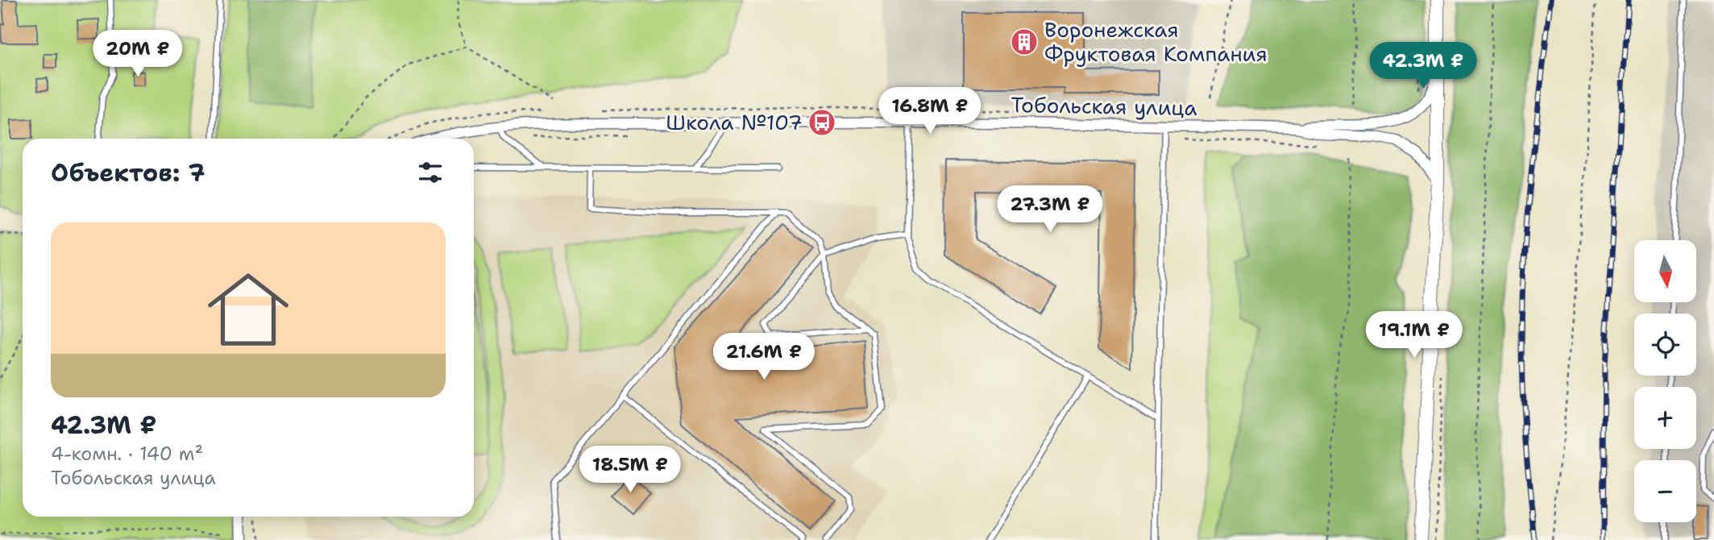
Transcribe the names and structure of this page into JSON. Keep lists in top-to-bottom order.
{
  "streets": {
    "street": ["Тобольская улица"]
  },
  "places": {
    "building": ["Воронежская Фруктовая Компания"],
    "bus stop": ["Школа №107"]
  },
  "north": "bottom",
  "page": {
    "price": [
      "20M ₽",
      "42.3M ₽",
      "16.8M ₽",
      "27.3M ₽",
      "19.1M ₽",
      "21.6M ₽",
      "18.5M ₽"
    ],
    "heading": "Объектов: 7",
    "list": [
      {
        "name": "42.3M ₽",
        "note": "4-комн. · 140 m² · Тобольская улица"
      }
    ],
    "map_buttons": ["+", "−"]
  }
}
